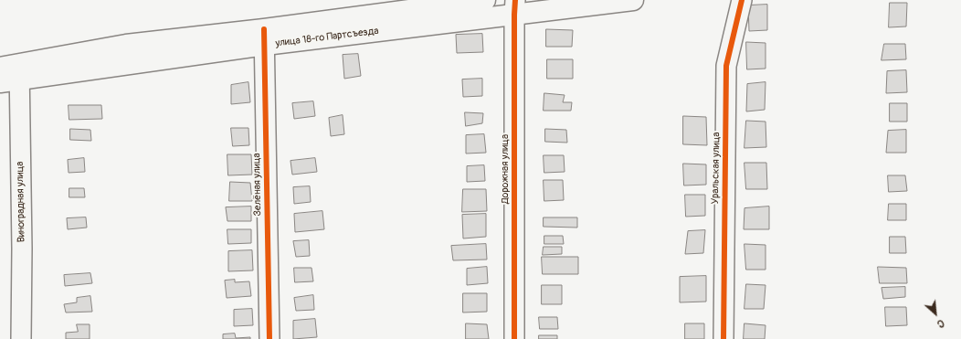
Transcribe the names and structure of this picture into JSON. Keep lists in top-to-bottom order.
{
  "streets": {
    "main road": ["улица 18-го Партсъезда"],
    "street": [
      "Уральская улица",
      "Дорожная улица",
      "Зелёная улица",
      "Виноградная улица"
    ]
  },
  "crossings": [
    ["улица 18-го Партсъезда", "Дорожная улица"],
    ["улица 18-го Партсъезда", "Зелёная улица"],
    ["улица 18-го Партсъезда", "Виноградная улица"]
  ],
  "north": "bottom right"
}
